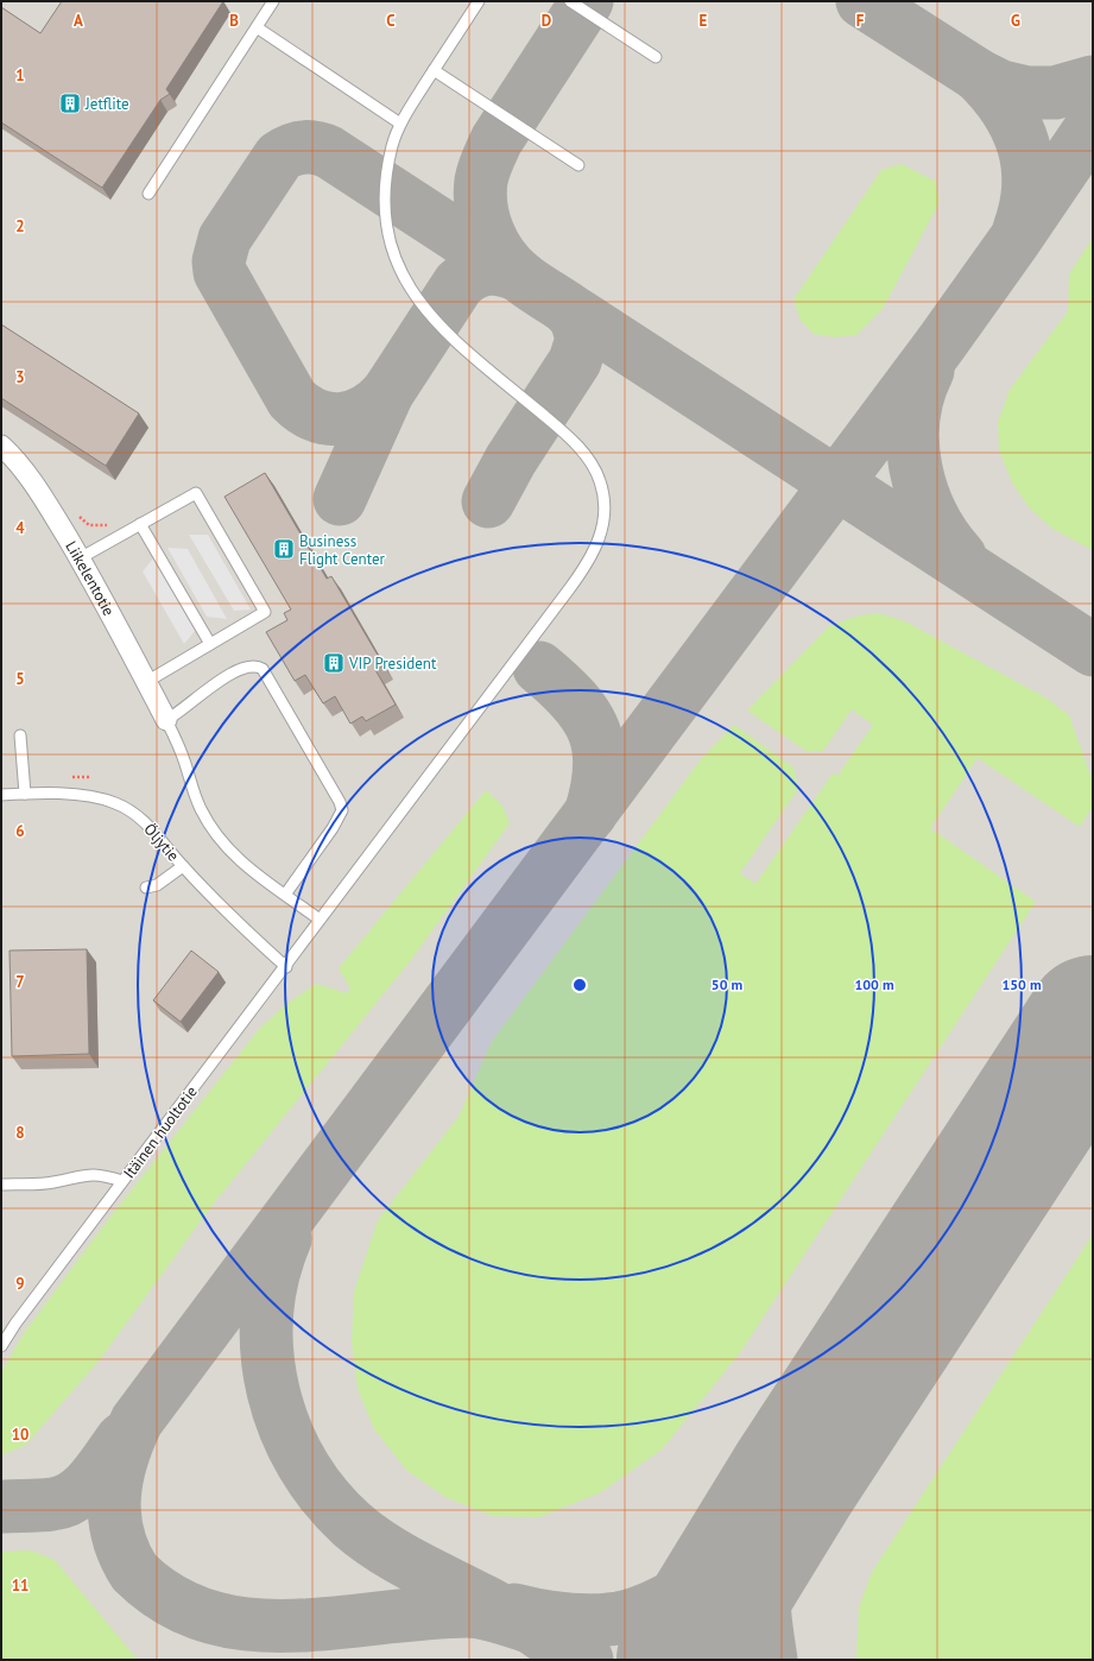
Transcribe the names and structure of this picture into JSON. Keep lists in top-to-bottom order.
{
  "streets": {
    "street": ["Liikelentotie"],
    "lane": ["Öljytie", "Itäinen huoltotie"]
  },
  "crossings": [
    ["Öljytie", "Itäinen huoltotie"]
  ],
  "places": {
    "building": ["Jetflite", "Business Flight Center", "VIP President"]
  },
  "grid": {
    "columns": [
      "A",
      "B",
      "C",
      "D",
      "E",
      "F",
      "G"
    ],
    "rows": [
      "1",
      "2",
      "3",
      "4",
      "5",
      "6",
      "7",
      "8",
      "9",
      "10",
      "11"
    ]
  },
  "rings": ["50 m", "100 m", "150 m"]
}
